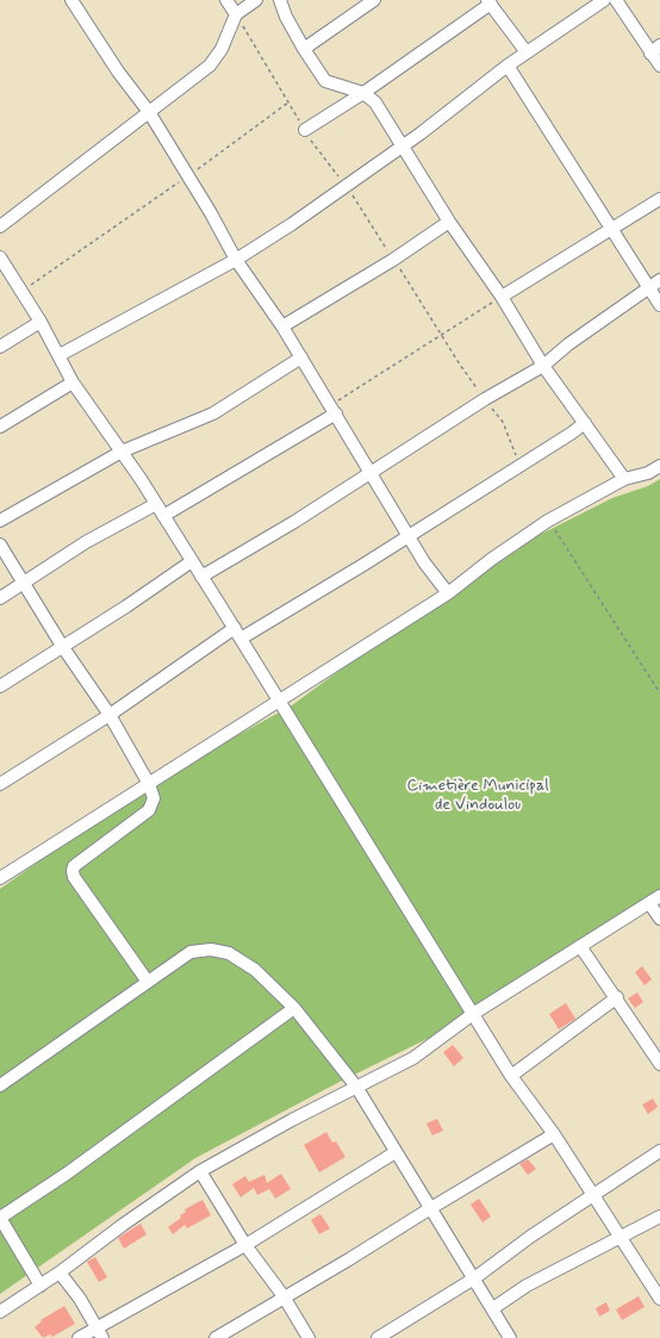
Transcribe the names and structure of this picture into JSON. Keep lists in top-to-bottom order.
{
  "parks": ["Cimetière Municipal de Vindoulou"]
}
